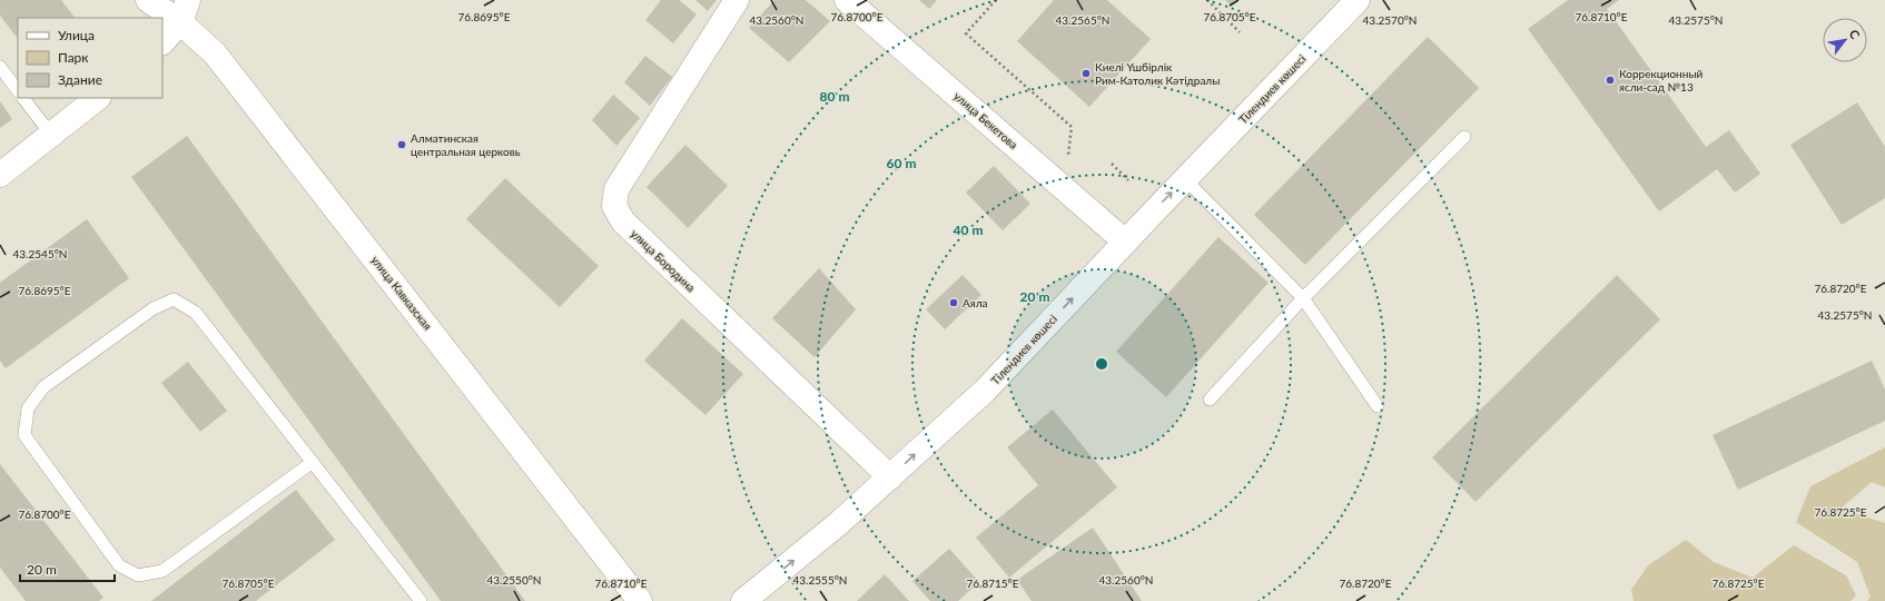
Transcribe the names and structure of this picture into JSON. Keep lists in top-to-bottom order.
{
  "streets": {
    "street": [
      "Тілендиев көшесі",
      "улица Бекетова",
      "улица Бородина",
      "улица Кавказская"
    ]
  },
  "crossings": [
    ["Тілендиев көшесі", "улица Бекетова"],
    ["Тілендиев көшесі", "улица Бородина"]
  ],
  "one_way": ["Тілендиев көшесі"],
  "places": [
    "Киелі Үшбірлік Рим-Католик Кәтідралы",
    "Коррекционный ясли-сад №13",
    "Алматинская центральная церковь",
    "Аяла"
  ],
  "legend": ["Улица", "Парк", "Здание"],
  "scale_bar": "20 m",
  "north": "top right",
  "coordinates": [
    "76.8695°E",
    "76.8700°E",
    "76.8705°E",
    "76.8710°E",
    "43.2560°N",
    "43.2565°N",
    "43.2570°N",
    "43.2575°N",
    "43.2545°N",
    "76.8720°E",
    "76.8725°E",
    "43.2550°N",
    "43.2555°N",
    "76.8715°E"
  ],
  "rings": [
    "80 m",
    "60 m",
    "40 m",
    "20 m"
  ]
}
